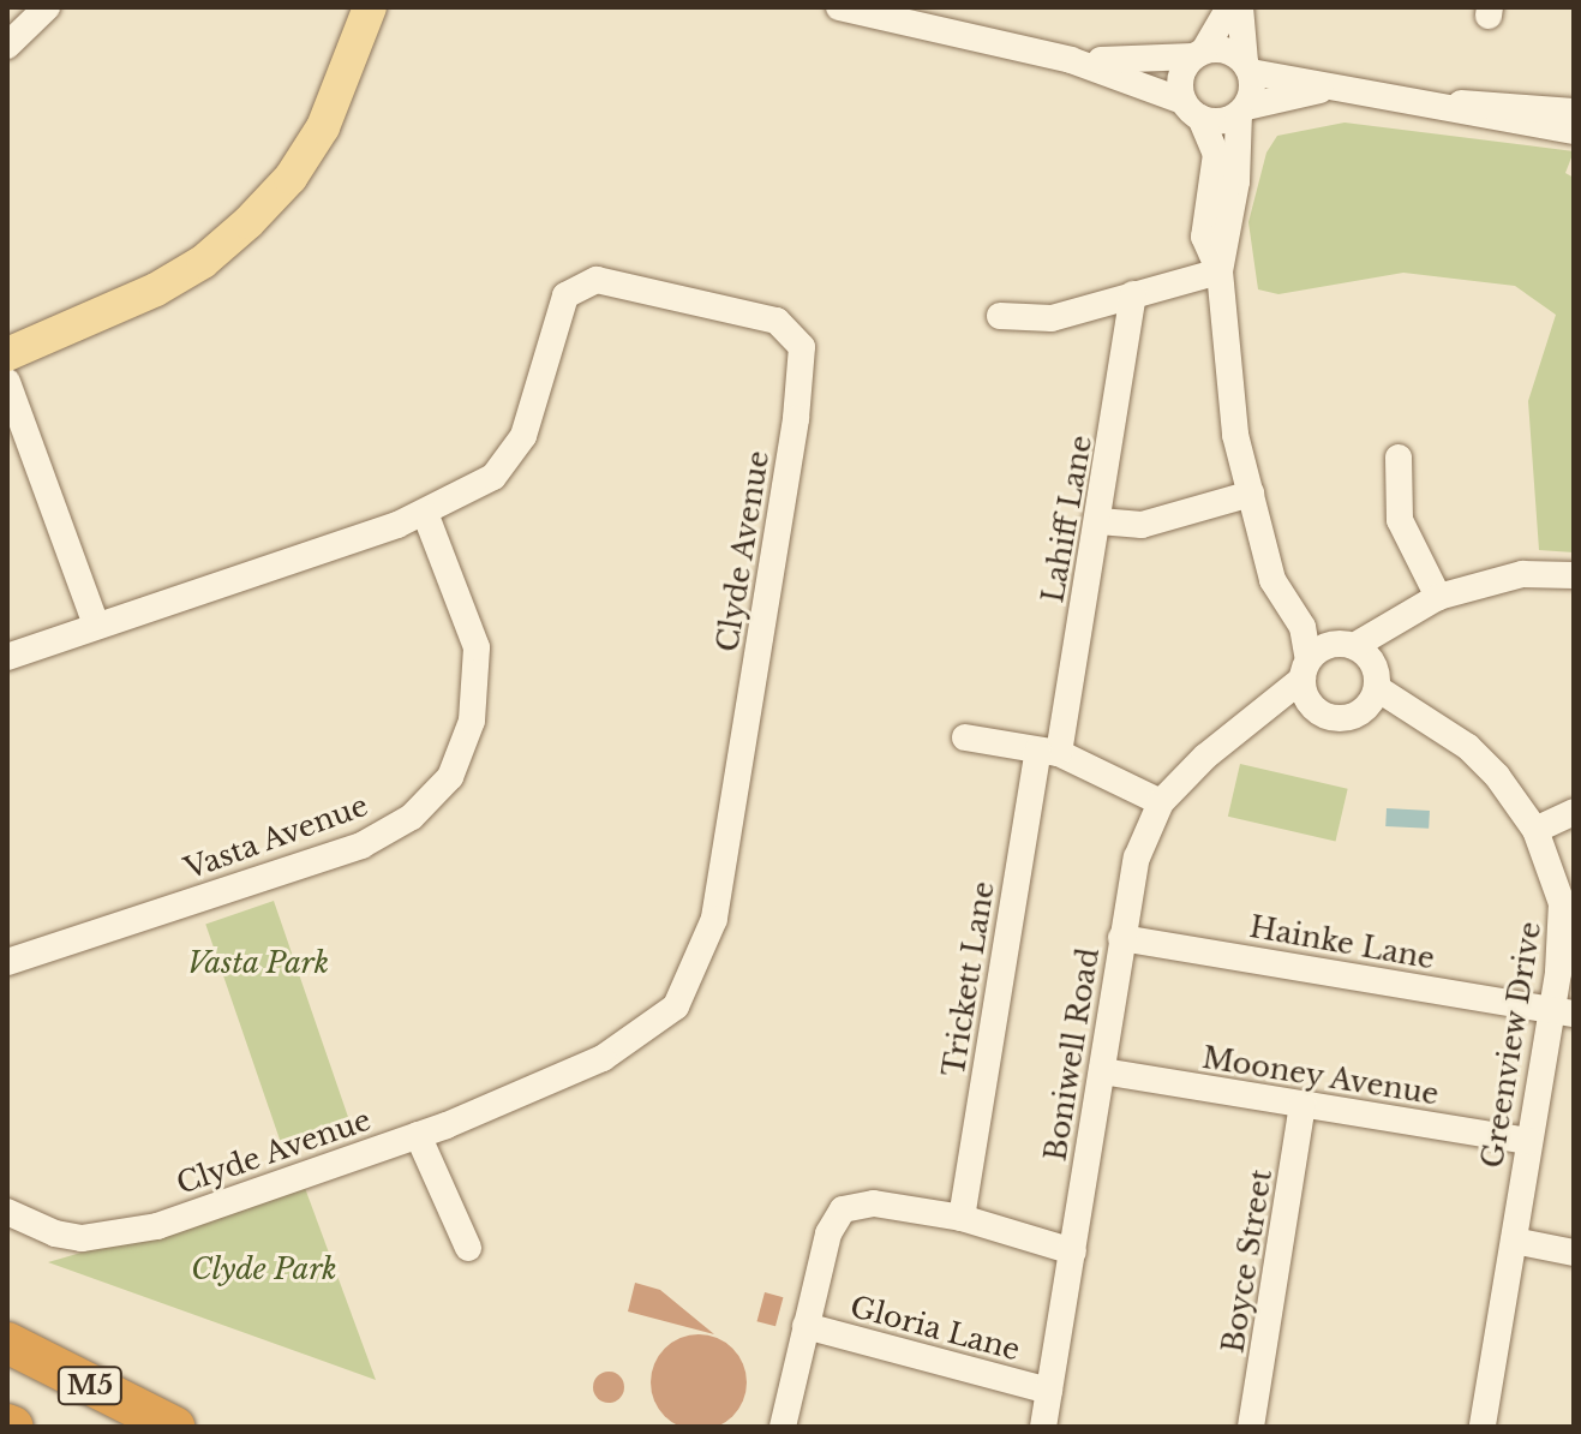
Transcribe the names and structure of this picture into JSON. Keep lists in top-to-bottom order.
{
  "streets": {
    "highway": ["M5"],
    "street": [
      "Lahiff Lane",
      "Clyde Avenue",
      "Vasta Avenue",
      "Hainke Lane",
      "Trickett Lane",
      "Greenview Drive",
      "Boniwell Road",
      "Mooney Avenue",
      "Boyce Street",
      "Gloria Lane"
    ]
  },
  "crossings": [
    ["Lahiff Lane", "Trickett Lane"],
    ["Clyde Avenue", "Vasta Avenue"],
    ["Hainke Lane", "Greenview Drive"],
    ["Hainke Lane", "Boniwell Road"],
    ["Greenview Drive", "Boniwell Road"],
    ["Greenview Drive", "Mooney Avenue"],
    ["Boniwell Road", "Mooney Avenue"],
    ["Boniwell Road", "Gloria Lane"],
    ["Mooney Avenue", "Boyce Street"]
  ],
  "parks": ["Vasta Park", "Clyde Park"]
}
